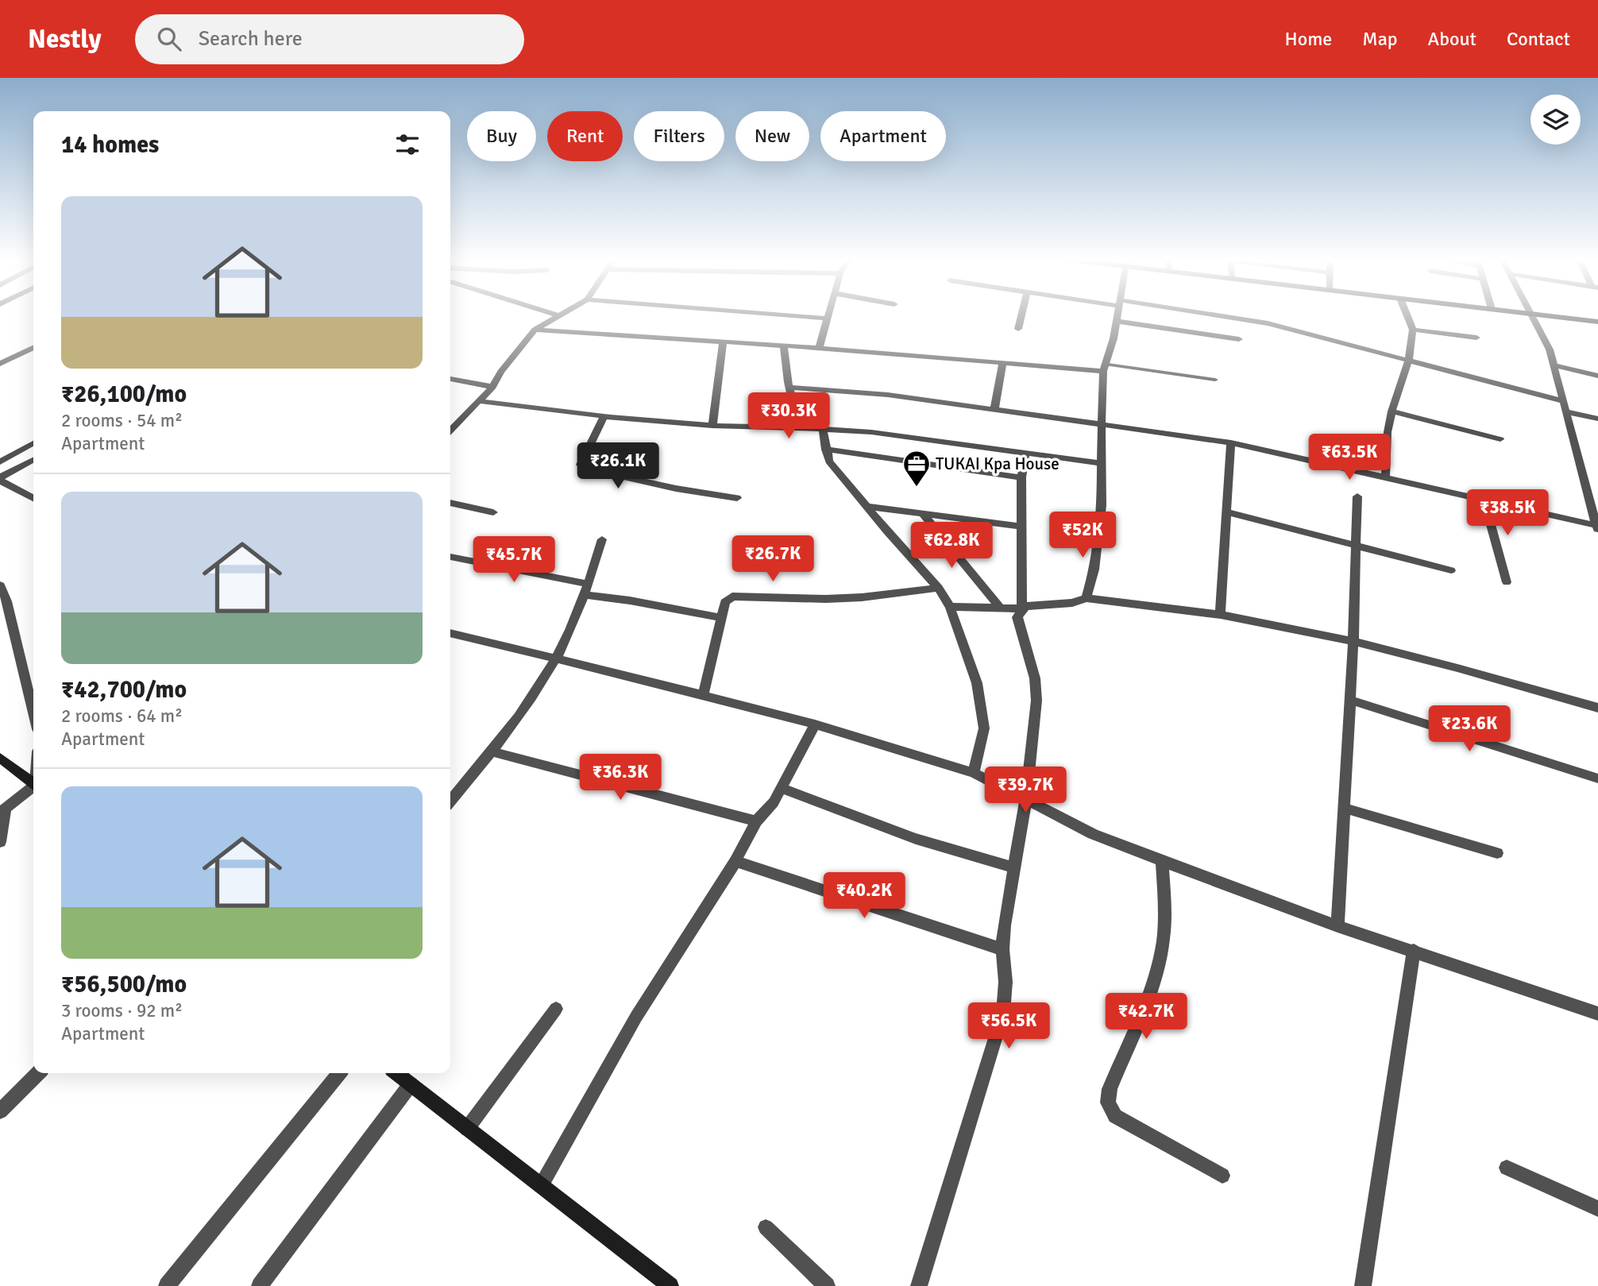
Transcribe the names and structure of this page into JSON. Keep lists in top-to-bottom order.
{
  "places": {
    "office": ["TUKAI Kpa House"]
  },
  "page": {
    "header": "Nestly",
    "search": "Search here",
    "nav": [
      "Home",
      "Map",
      "About",
      "Contact"
    ],
    "chip": [
      "Buy",
      "Rent",
      "Filters",
      "New",
      "Apartment"
    ],
    "heading": "14 homes",
    "list": [
      {
        "name": "₹26,100/mo",
        "note": "2 rooms · 54 m² · Apartment"
      },
      {
        "name": "₹42,700/mo",
        "note": "2 rooms · 64 m² · Apartment"
      },
      {
        "name": "₹56,500/mo",
        "note": "3 rooms · 92 m² · Apartment"
      }
    ],
    "price": [
      "₹30.3K",
      "₹63.5K",
      "₹26.1K",
      "₹38.5K",
      "₹52K",
      "₹62.8K",
      "₹26.7K",
      "₹45.7K",
      "₹23.6K",
      "₹36.3K",
      "₹39.7K",
      "₹40.2K",
      "₹42.7K",
      "₹56.5K"
    ]
  }
}
